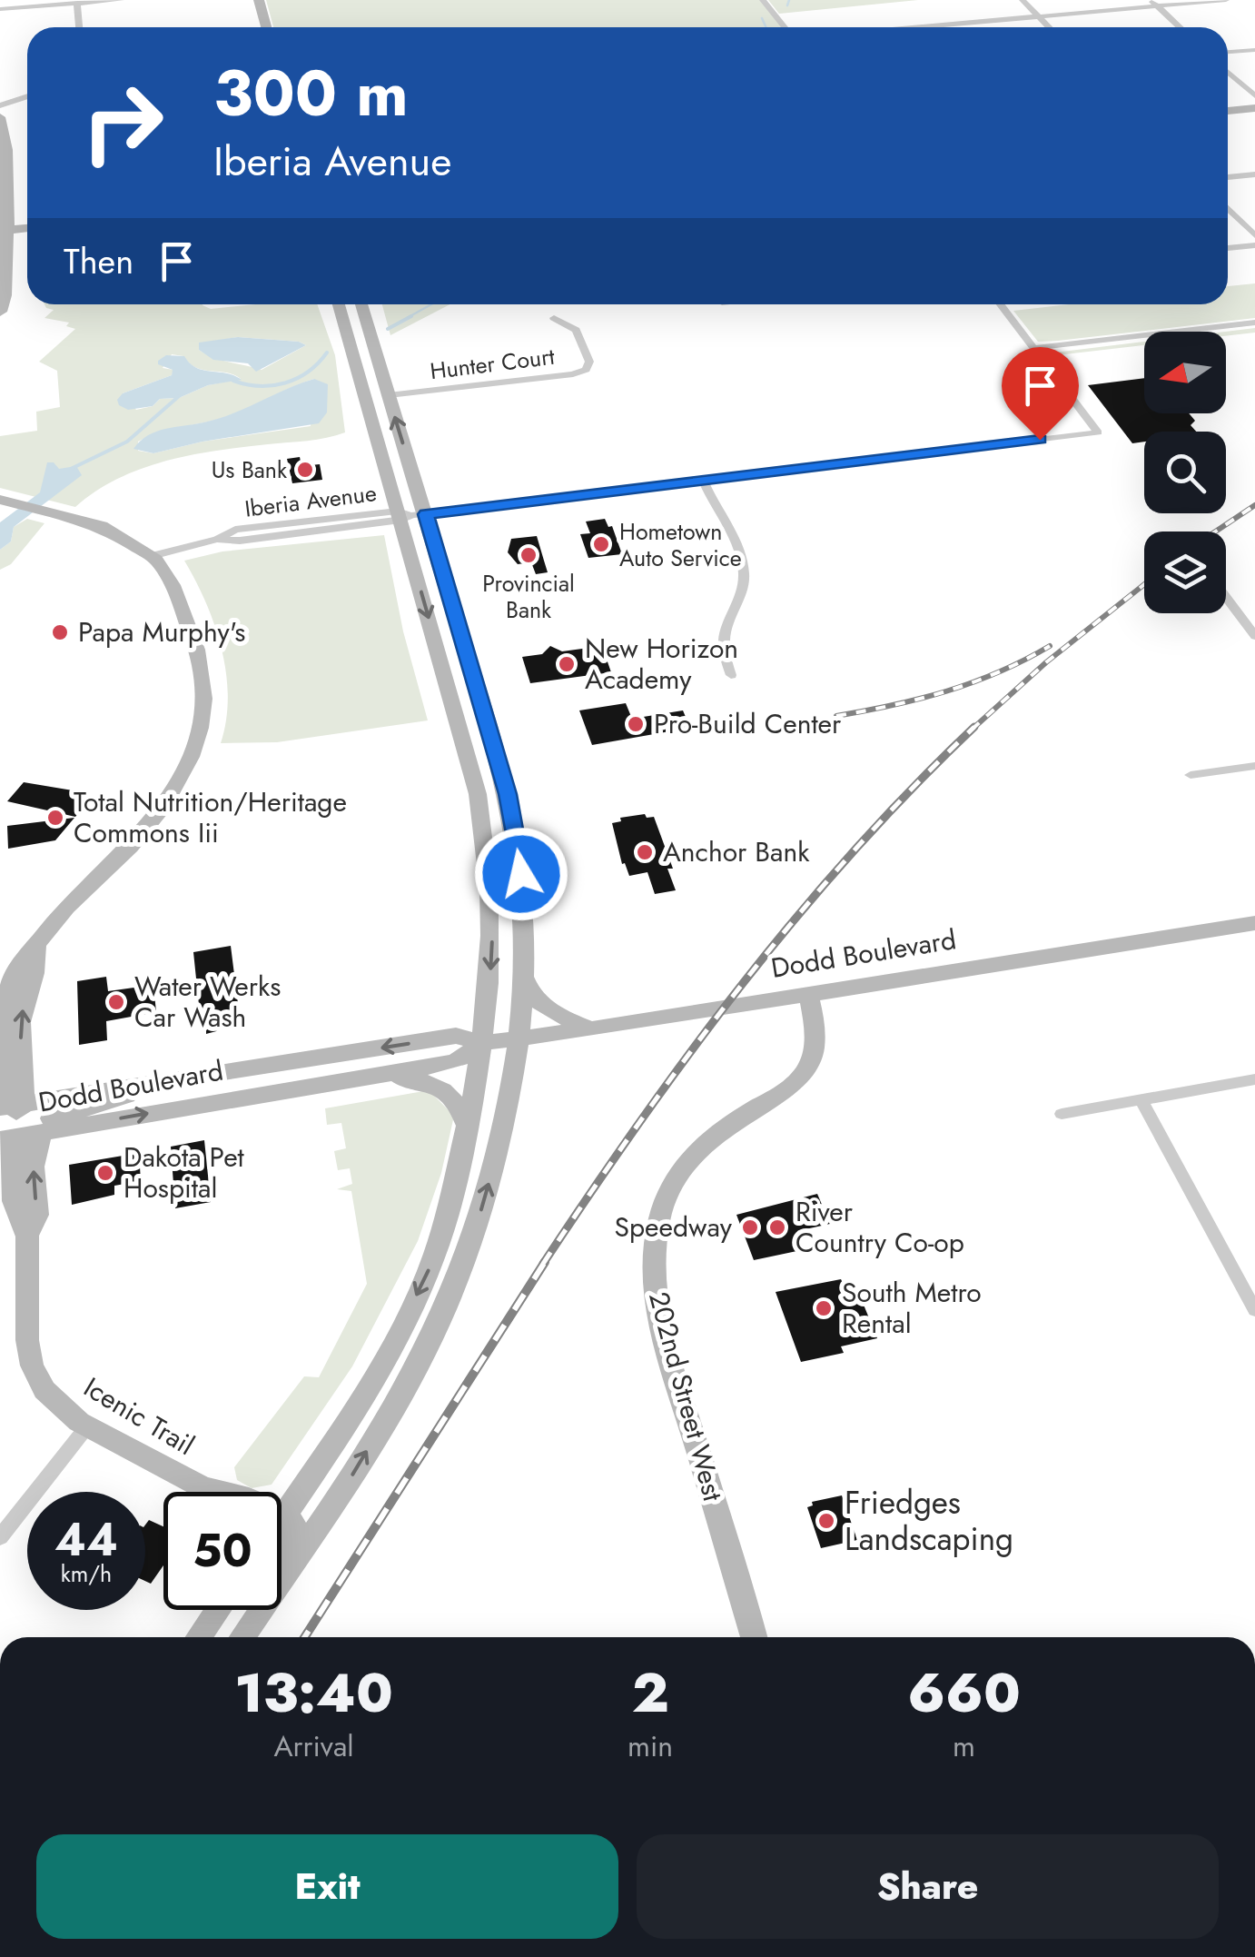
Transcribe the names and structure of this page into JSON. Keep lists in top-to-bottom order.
{
  "streets": {
    "main road": ["Dodd Boulevard", "202nd Street West", "Icenic Trail"],
    "street": ["Hunter Court", "Iberia Avenue"]
  },
  "crossings": [
    ["Iberia Avenue", "Icenic Trail"],
    ["Dodd Boulevard", "202nd Street West"],
    ["Dodd Boulevard", "Icenic Trail"]
  ],
  "places": [
    "Us Bank",
    "Hometown Auto Service",
    "Provincial Bank",
    "Papa Murphy's",
    "New Horizon Academy",
    "Pro-Build Center",
    "Total Nutrition/Heritage Commons Iii",
    "Anchor Bank",
    "Water Werks Car Wash",
    "Dakota Pet Hospital",
    "Speedway",
    "River Country Co-op",
    "South Metro Rental",
    "Friedges Landscaping"
  ],
  "north": "left",
  "page": {
    "turn": ["300 m", "Iberia Avenue"],
    "then": "Then",
    "speed": "44 km/h",
    "limit": "50",
    "eta": [
      "13:40",
      "Arrival",
      "2",
      "min",
      "660",
      "m"
    ],
    "buttons": ["Exit", "Share"]
  }
}
